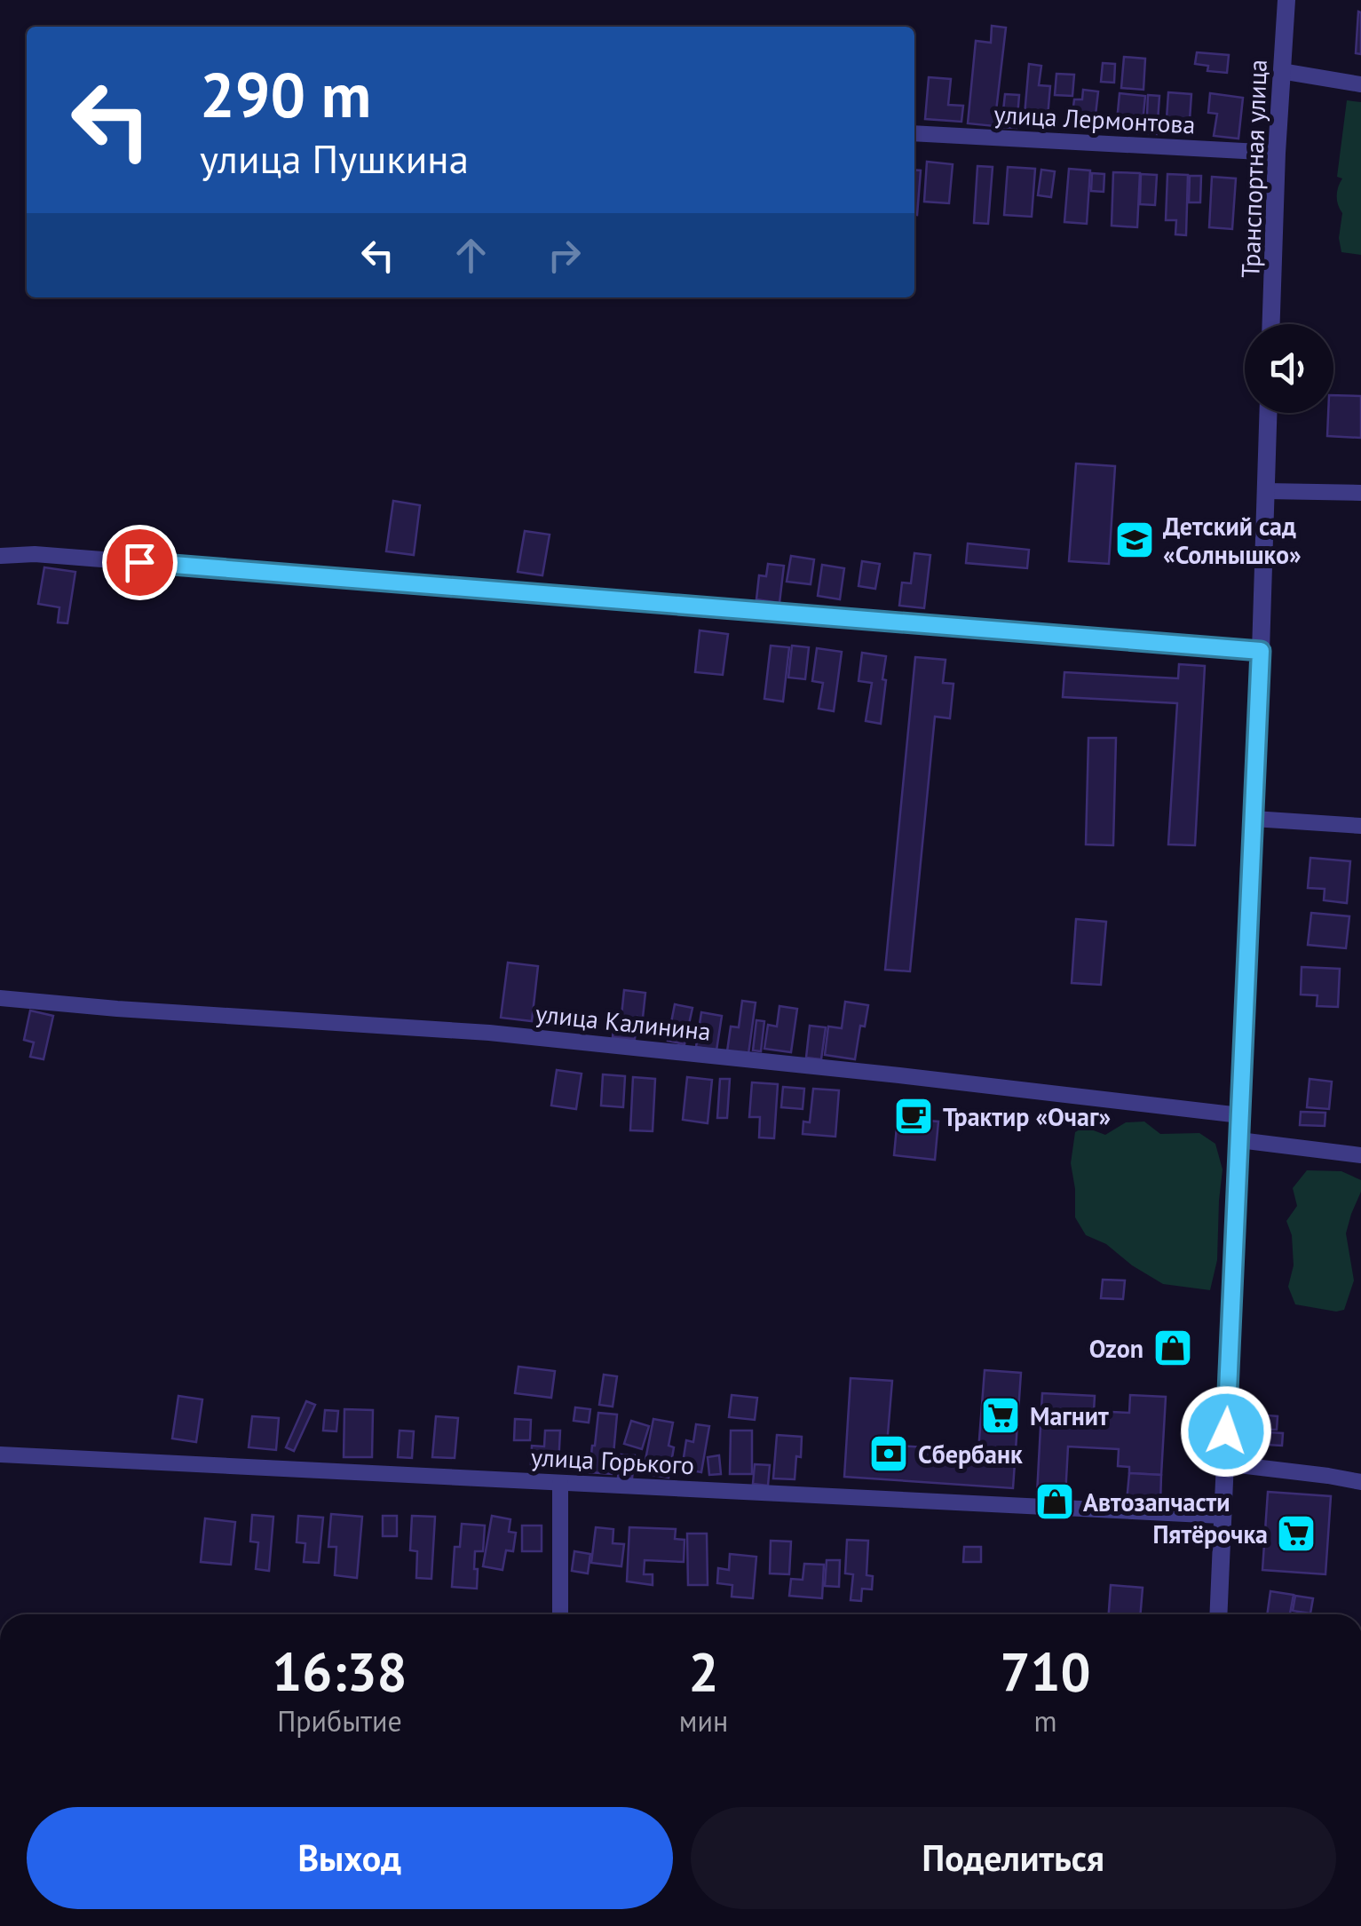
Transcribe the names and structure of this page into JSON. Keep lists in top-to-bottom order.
{
  "streets": {
    "street": [
      "улица Лермонтова",
      "Транспортная улица",
      "улица Калинина",
      "улица Горького"
    ]
  },
  "crossings": [
    ["улица Лермонтова", "Транспортная улица"]
  ],
  "places": {
    "school or university": ["Детский сад «Солнышко»"],
    "cafe": ["Трактир «Очаг»"],
    "shop": ["Ozon", "Автозапчасти"],
    "supermarket": ["Магнит", "Пятёрочка"],
    "bank": ["Сбербанк"]
  },
  "page": {
    "turn": ["290 m", "улица Пушкина"],
    "eta": [
      "16:38",
      "Прибытие",
      "2",
      "мин",
      "710",
      "m"
    ],
    "buttons": ["Выход", "Поделиться"]
  }
}
